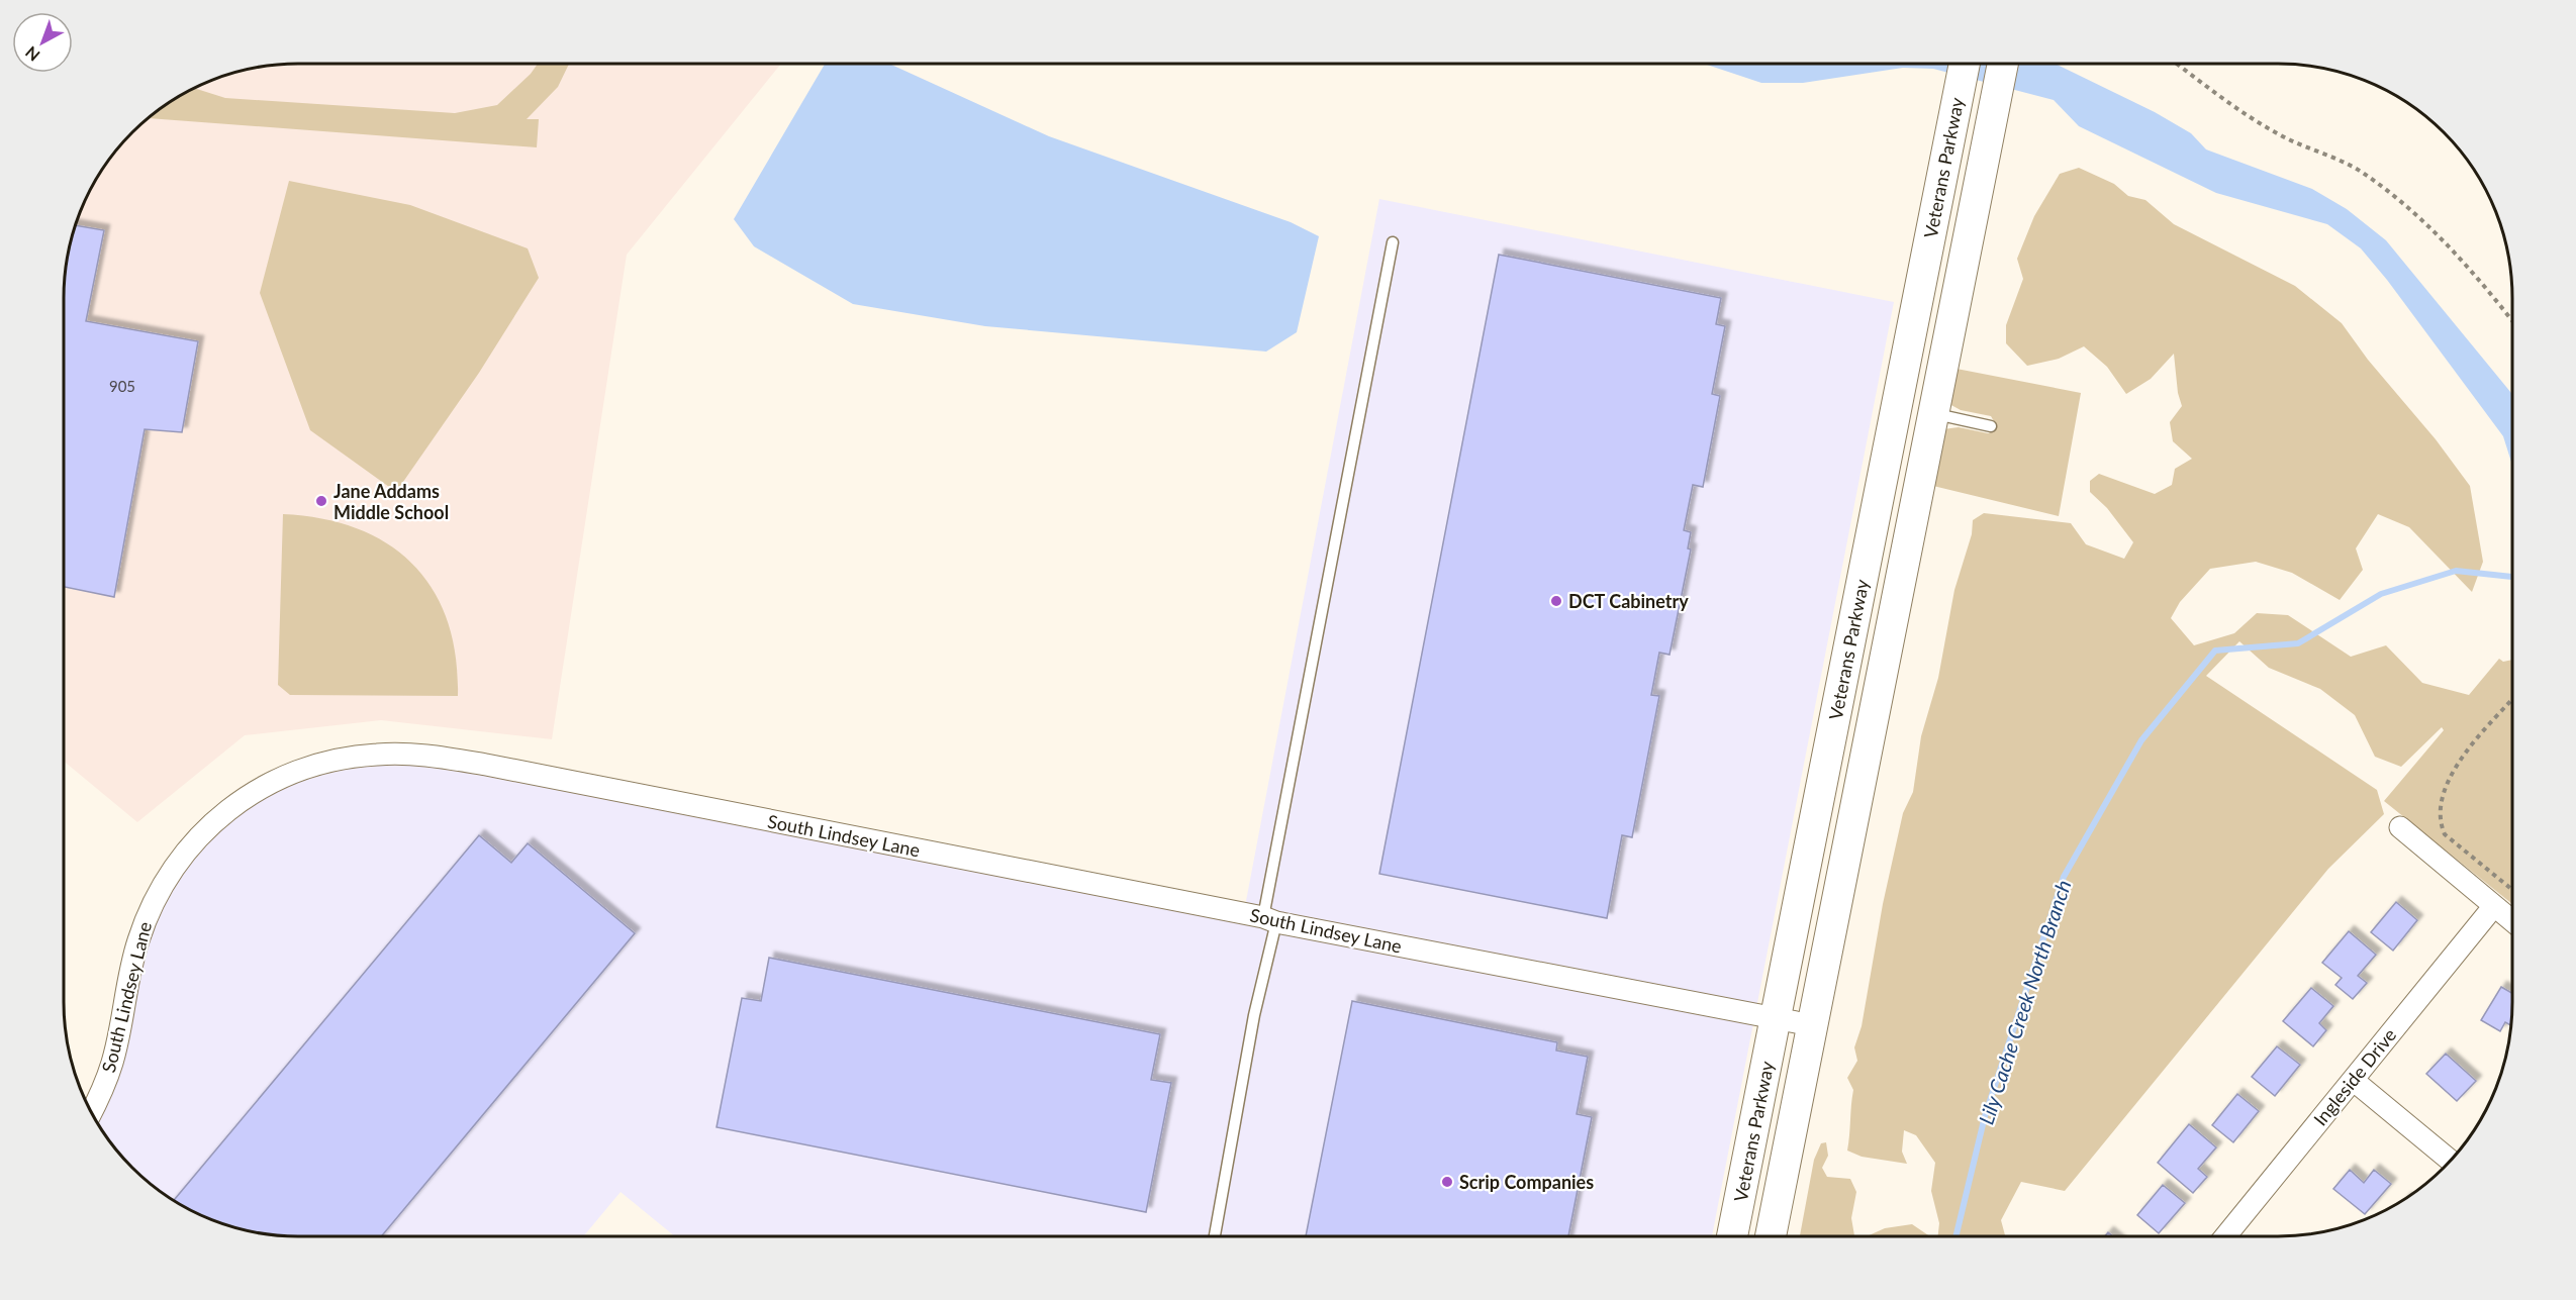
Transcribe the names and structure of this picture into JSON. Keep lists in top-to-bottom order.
{
  "streets": {
    "main road": ["Veterans Parkway"],
    "street": ["South Lindsey Lane", "Ingleside Drive"]
  },
  "crossings": [
    ["Veterans Parkway", "South Lindsey Lane"]
  ],
  "water": ["Lily Cache Creek North Branch"],
  "places": ["Jane Addams Middle School", "DCT Cabinetry", "Scrip Companies"],
  "house_numbers": ["905"],
  "north": "bottom left"
}
